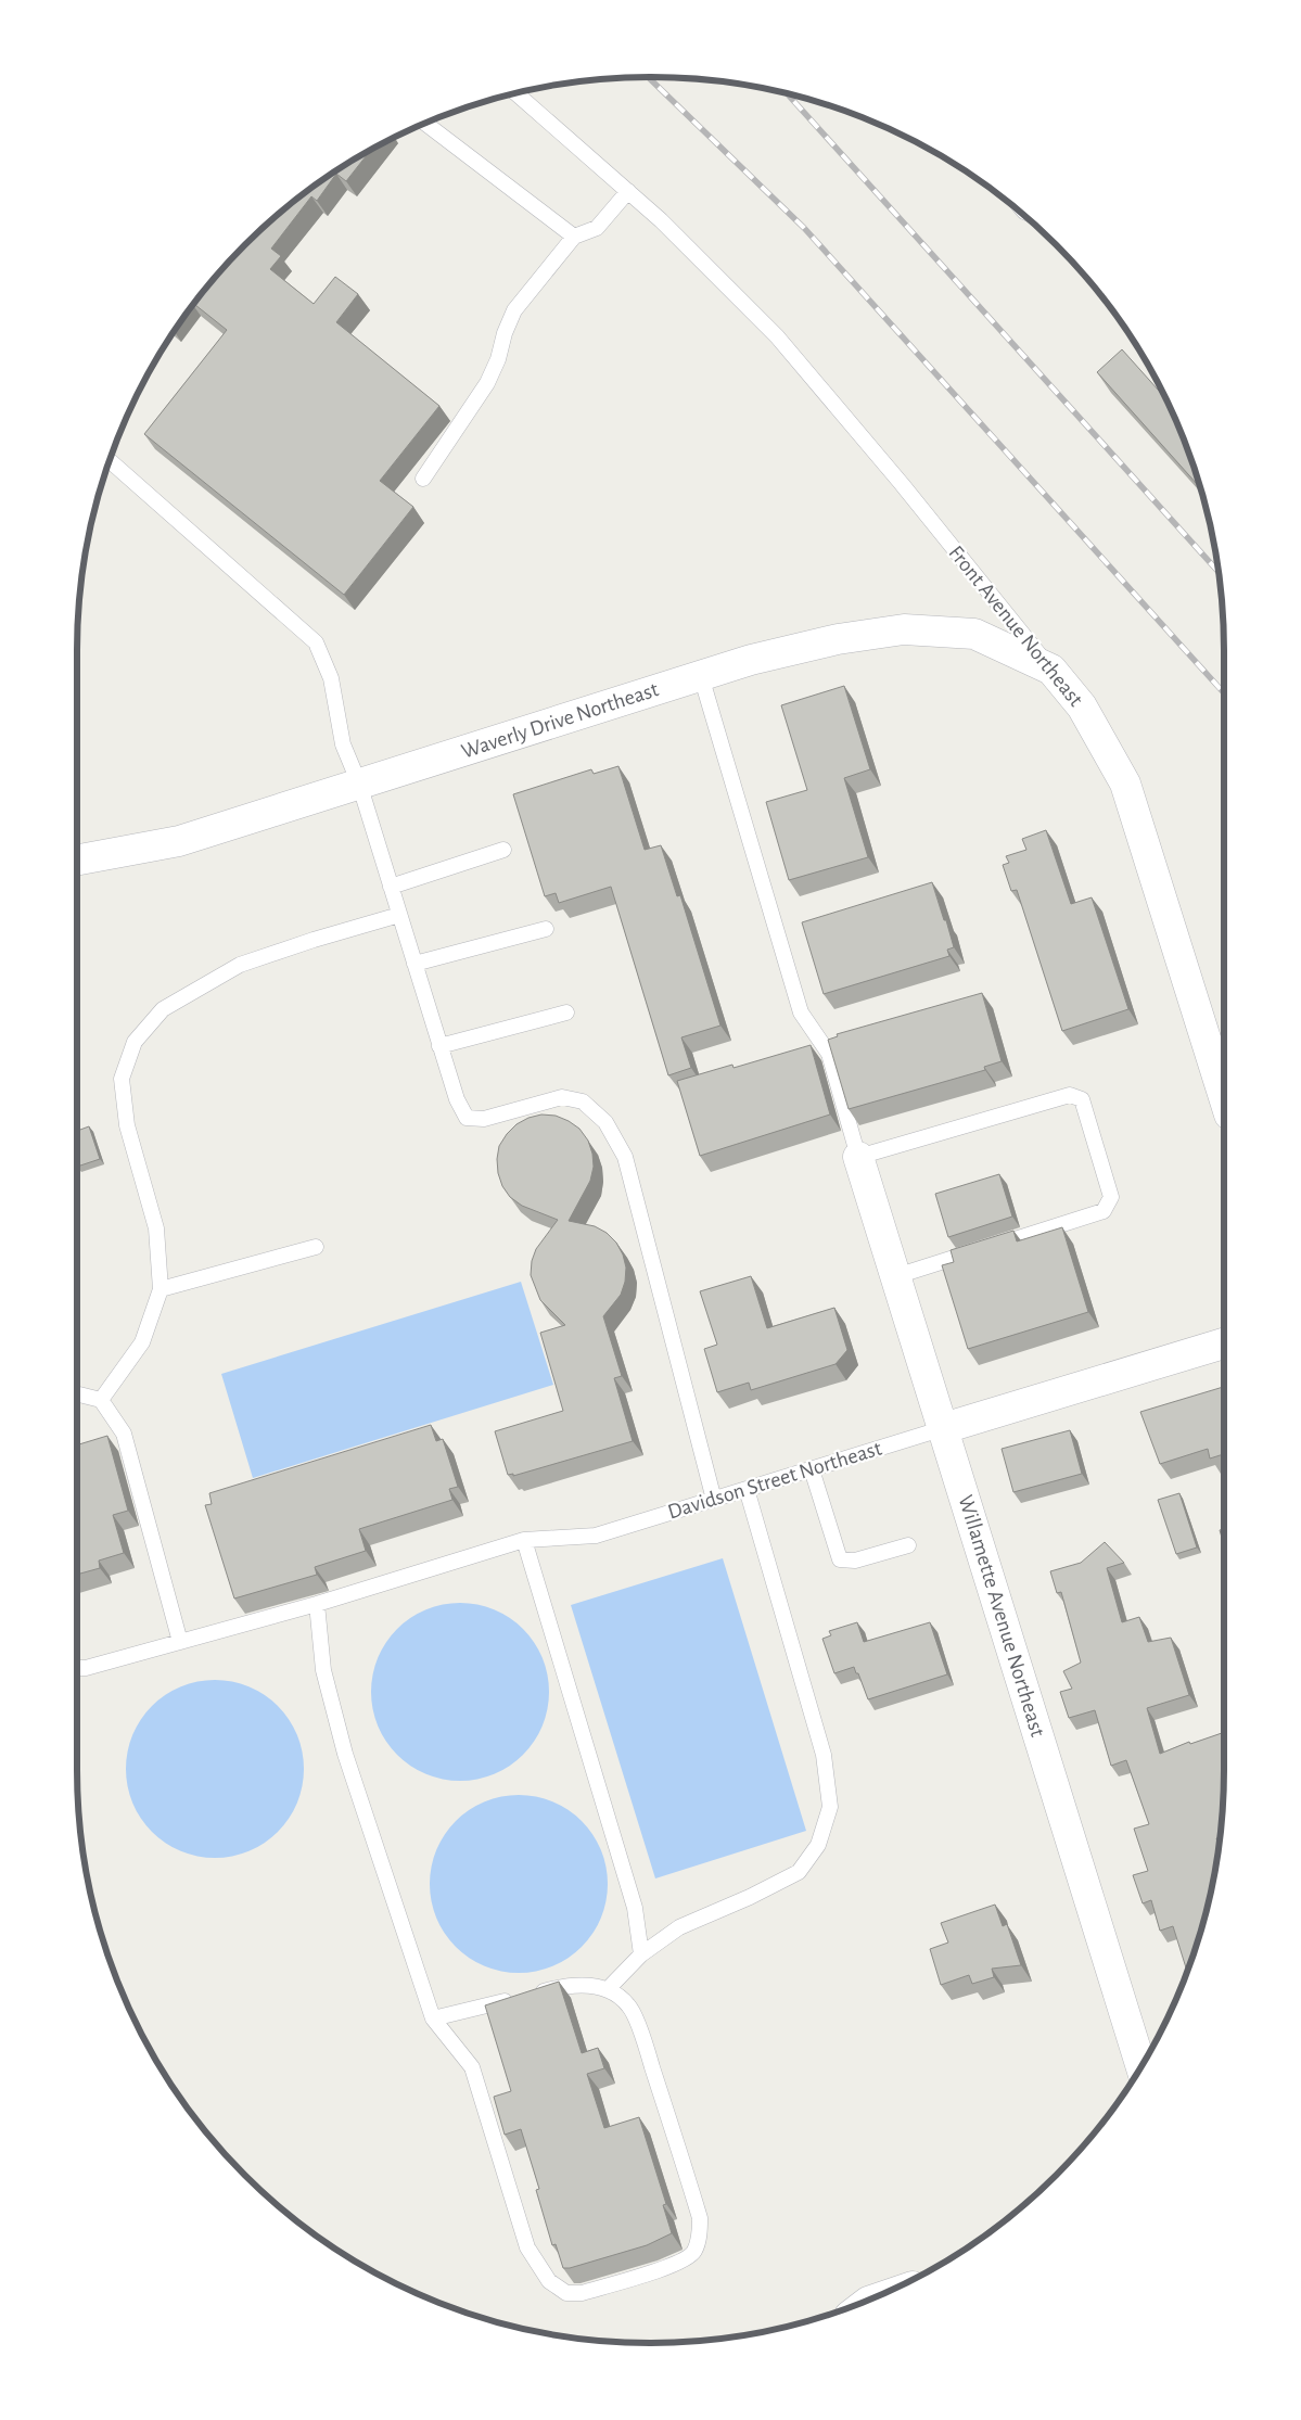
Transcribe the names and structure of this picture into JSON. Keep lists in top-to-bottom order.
{
  "streets": {
    "street": [
      "Front Avenue Northeast",
      "Waverly Drive Northeast",
      "Davidson Street Northeast",
      "Willamette Avenue Northeast"
    ]
  },
  "crossings": [
    ["Front Avenue Northeast", "Waverly Drive Northeast"],
    ["Davidson Street Northeast", "Willamette Avenue Northeast"]
  ]
}
